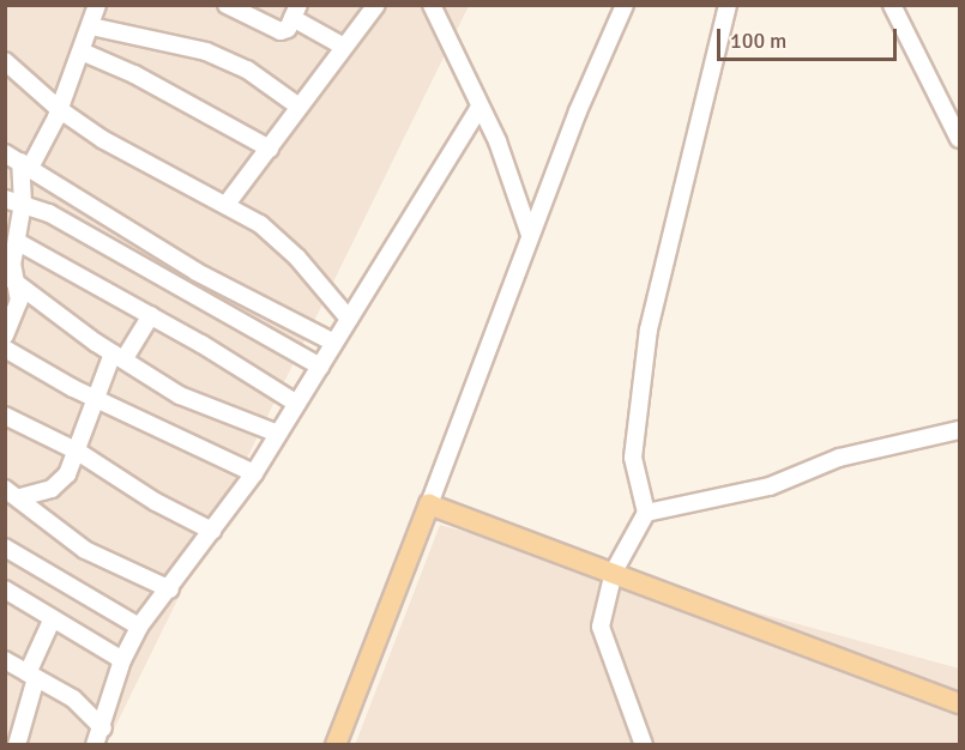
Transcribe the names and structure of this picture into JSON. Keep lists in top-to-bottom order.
{
  "scale_bar": "100 m"
}
